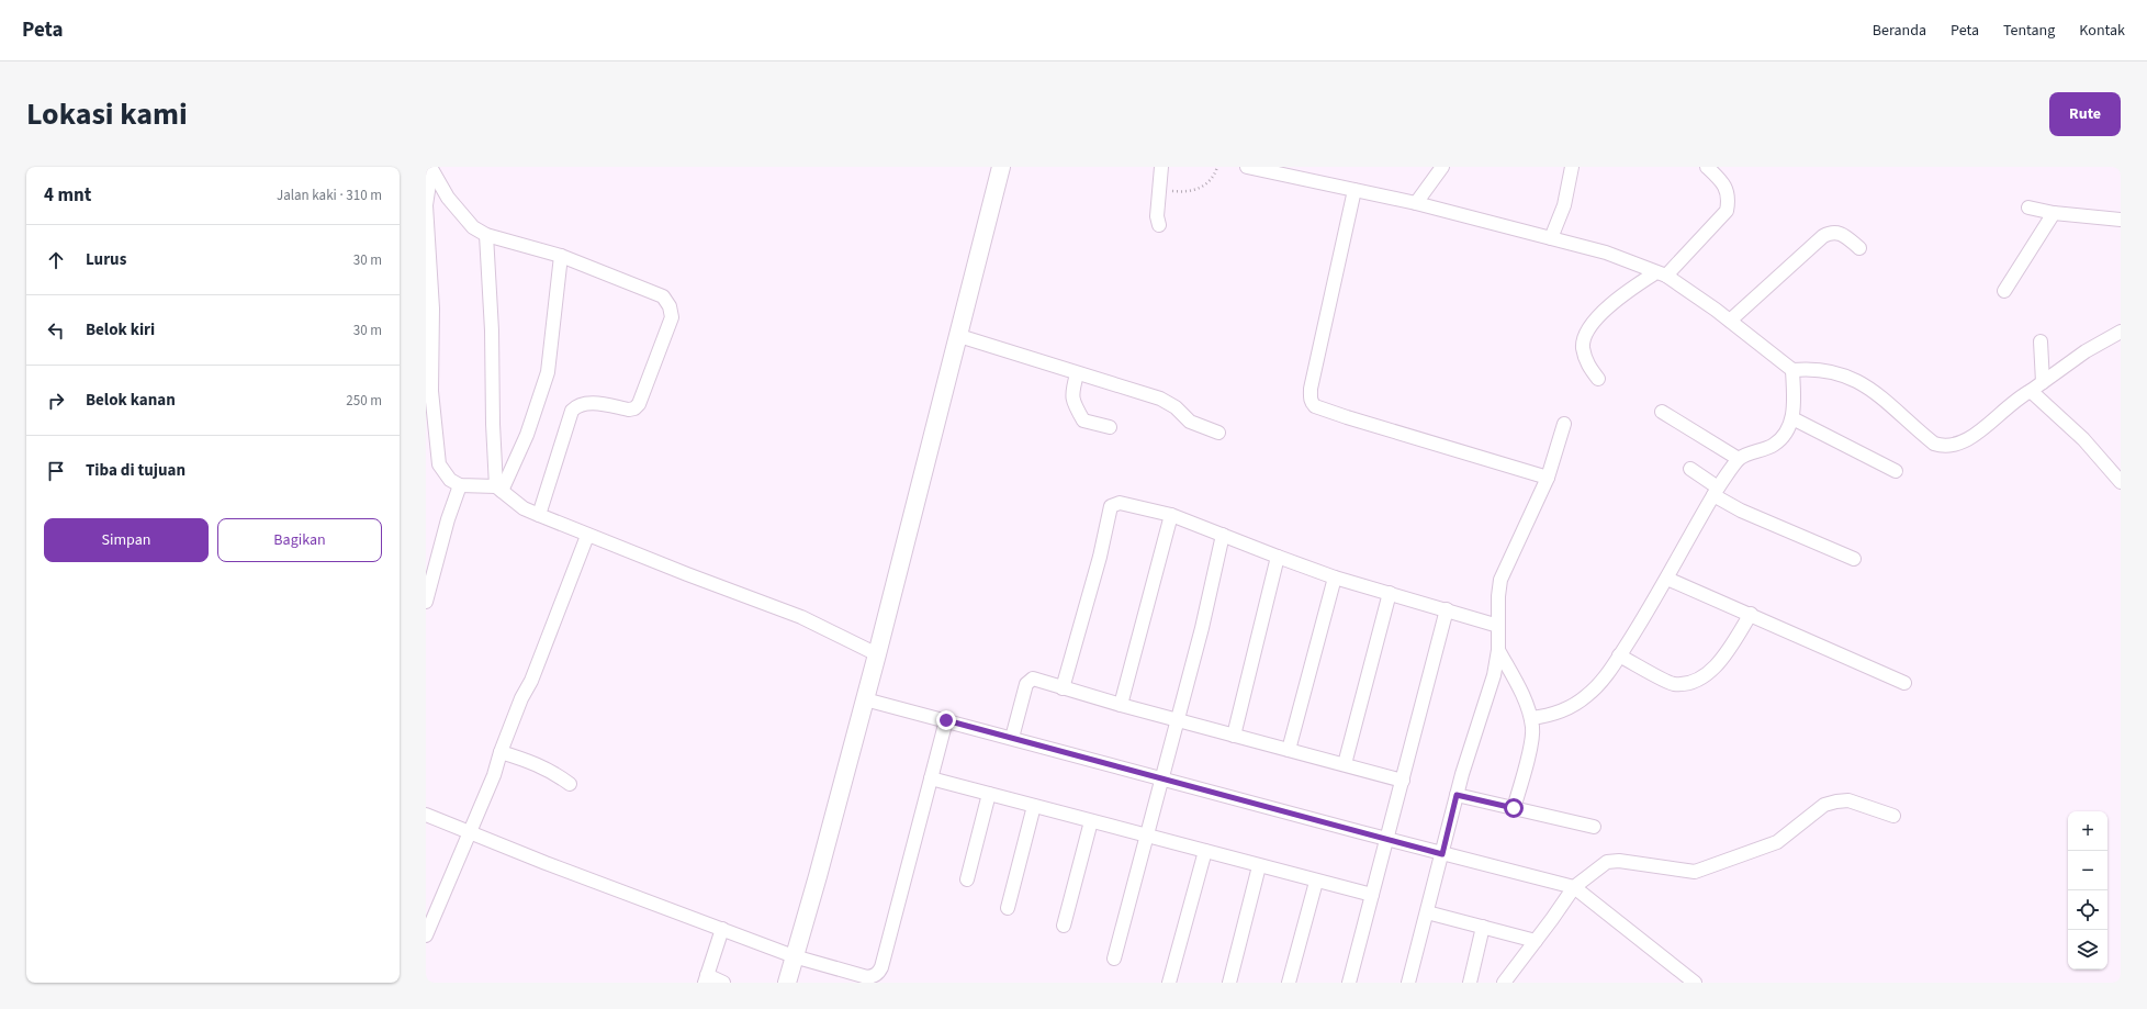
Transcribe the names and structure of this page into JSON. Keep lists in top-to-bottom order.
{
  "page": {
    "header": "Peta",
    "nav": [
      "Beranda",
      "Peta",
      "Tentang",
      "Kontak"
    ],
    "title": "Lokasi kami",
    "buttons": [
      "Rute",
      ["Simpan", "Bagikan"]
    ],
    "heading": ["4 mnt", "Jalan kaki · 310 m"],
    "list": [
      ["Lurus", "30 m"],
      ["Belok kiri", "30 m"],
      ["Belok kanan", "250 m"],
      "Tiba di tujuan"
    ],
    "map_buttons": ["+", "−"]
  }
}
